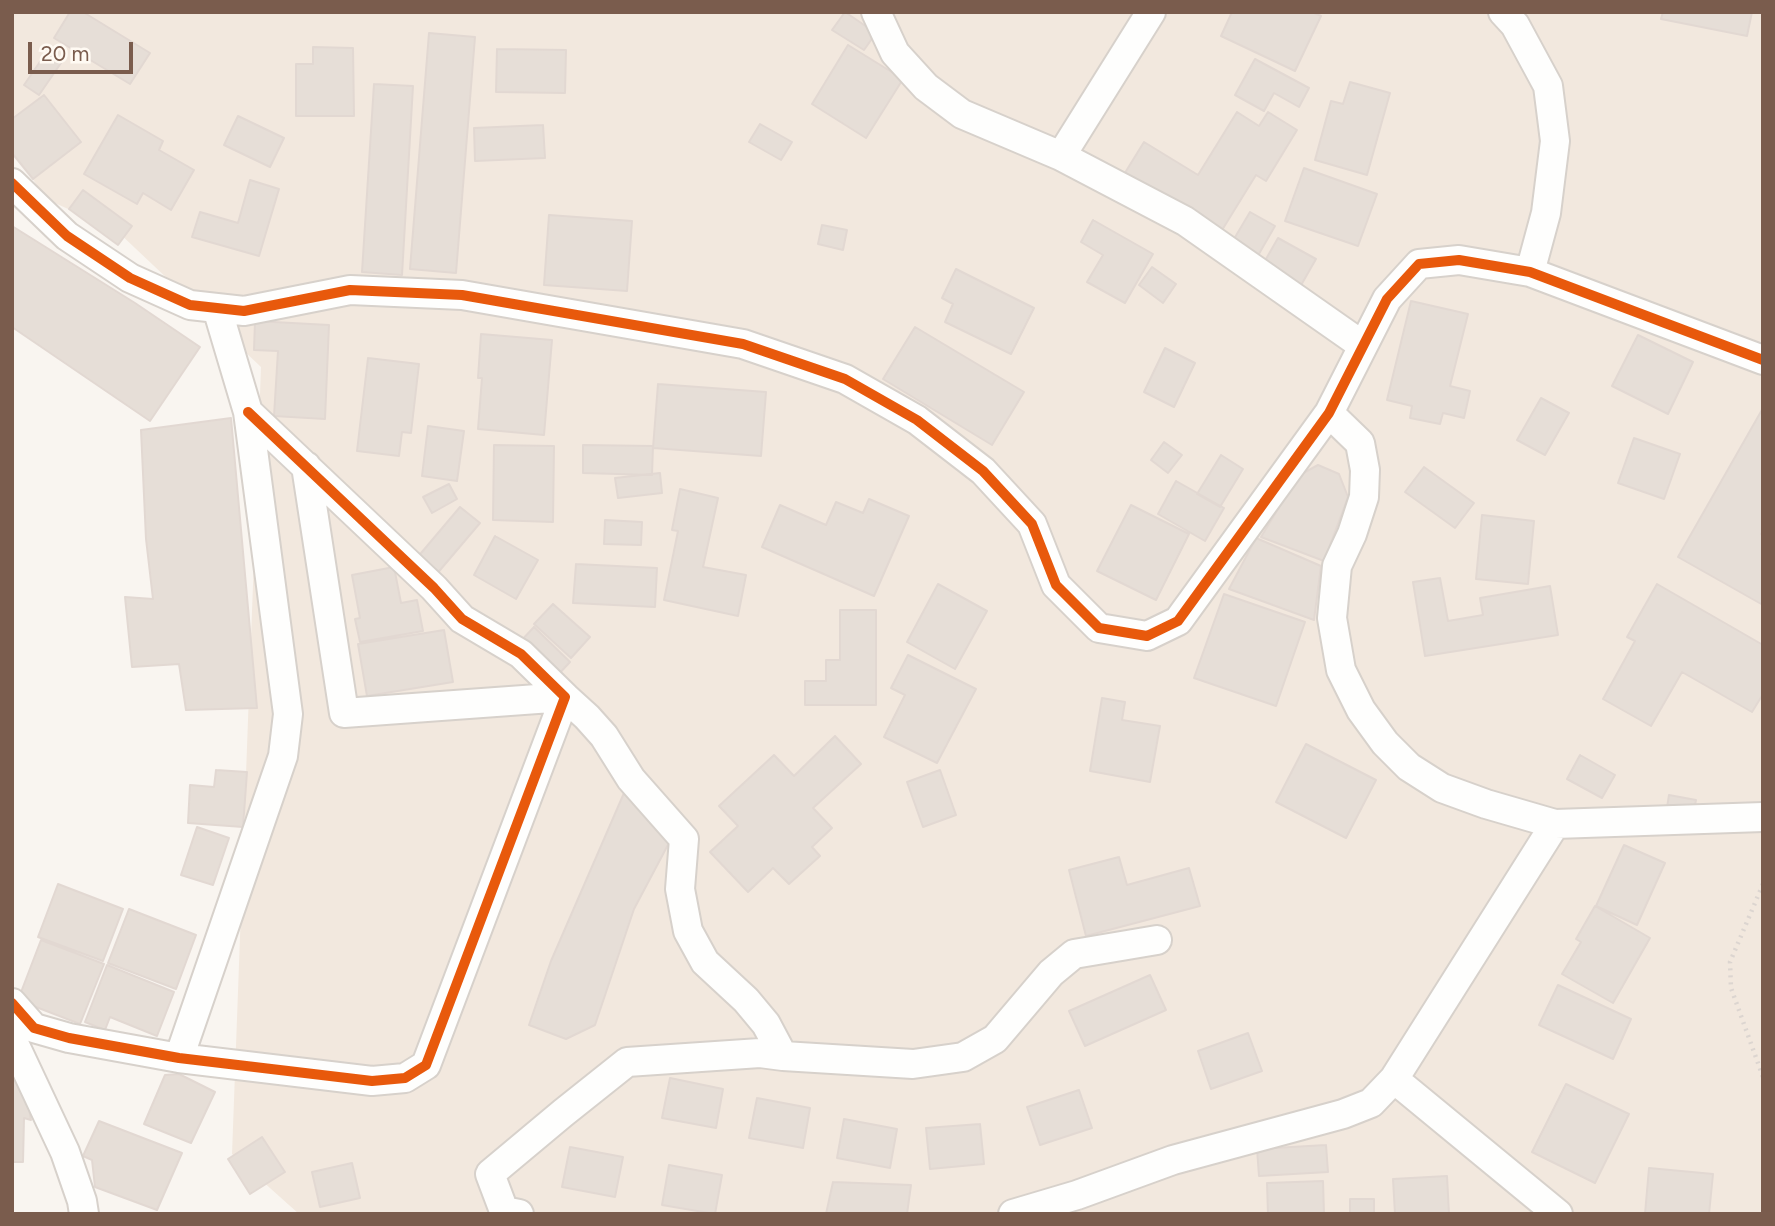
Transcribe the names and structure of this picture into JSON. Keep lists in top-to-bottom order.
{
  "scale_bar": "20 m"
}
